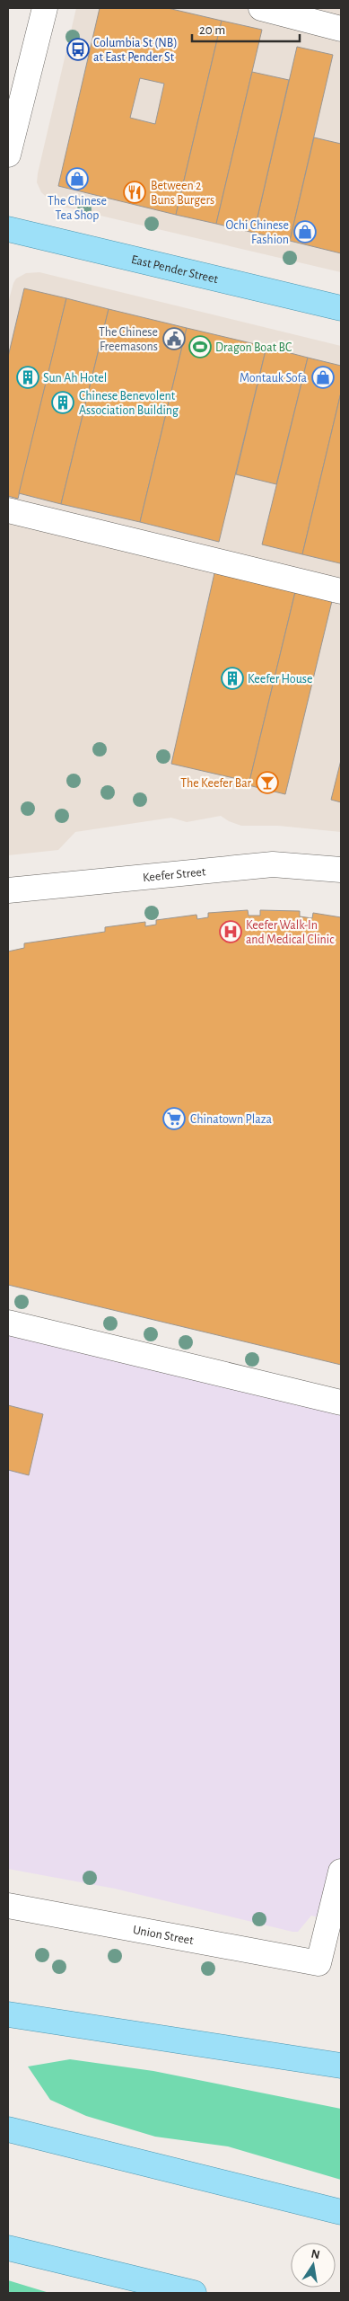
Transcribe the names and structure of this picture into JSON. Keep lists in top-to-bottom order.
{
  "streets": {
    "main road": ["East Pender Street"],
    "street": ["Keefer Street", "Union Street"]
  },
  "places": {
    "bus stop": ["Columbia St (NB) at East Pender St"],
    "shop": ["The Chinese Tea Shop", "Ochi Chinese Fashion", "Montauk Sofa"],
    "restaurant": ["Between 2 Buns Burgers"],
    "public building": ["The Chinese Freemasons"],
    "sports": ["Dragon Boat BC"],
    "building": ["Sun Ah Hotel", "Chinese Benevolent Association Building", "Keefer House"],
    "bar": ["The Keefer Bar"],
    "hospital": ["Keefer Walk-In and Medical Clinic"],
    "supermarket": ["Chinatown Plaza"]
  },
  "scale_bar": "20 m",
  "north": "top"
}
